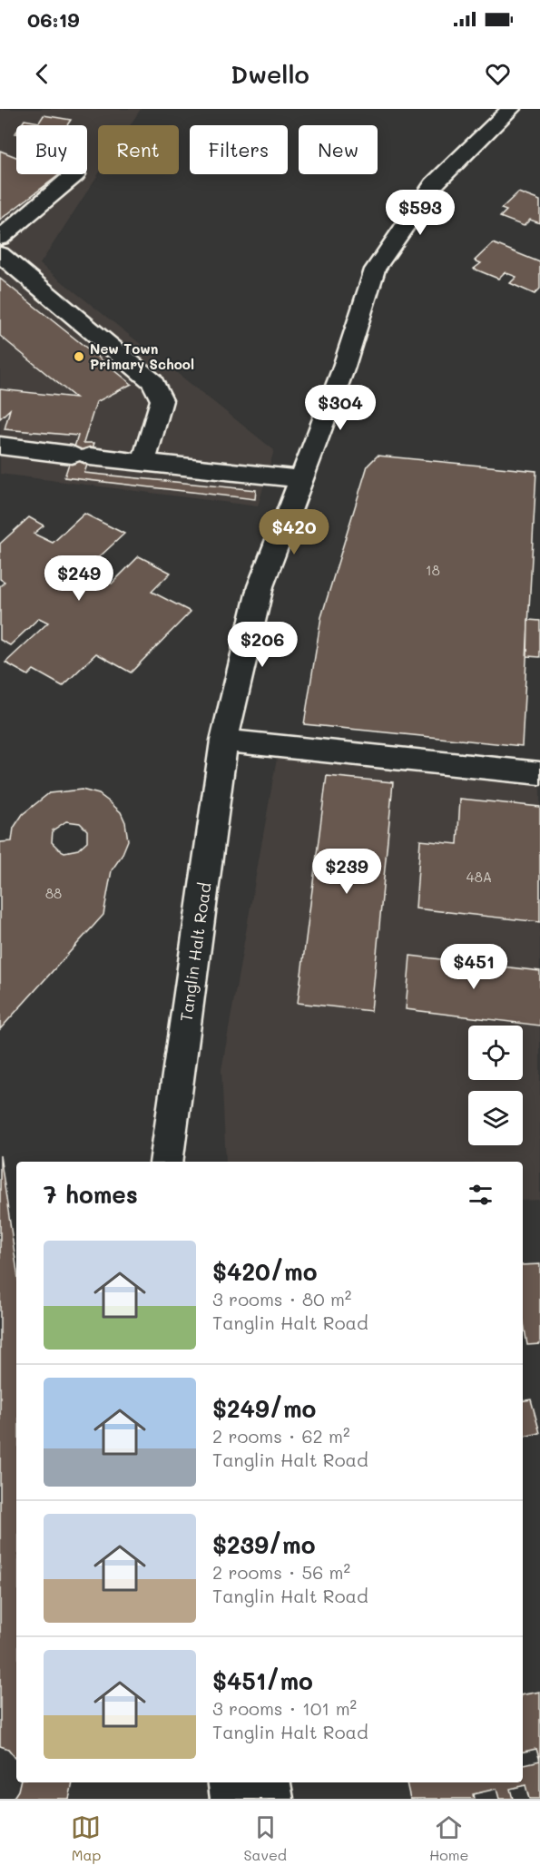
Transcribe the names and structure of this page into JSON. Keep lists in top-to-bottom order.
{
  "streets": {
    "street": ["Tanglin Halt Road"]
  },
  "places": ["New Town Primary School"],
  "house_numbers": ["18", "48A", "88"],
  "page": {
    "status": "06:19",
    "header": "Dwello",
    "chip": [
      "Buy",
      "Rent",
      "Filters",
      "New"
    ],
    "price": [
      "$593",
      "$304",
      "$420",
      "$249",
      "$206",
      "$239",
      "$451"
    ],
    "heading": "7 homes",
    "list": [
      {
        "name": "$420/mo",
        "note": "3 rooms · 80 m² · Tanglin Halt Road"
      },
      {
        "name": "$249/mo",
        "note": "2 rooms · 62 m² · Tanglin Halt Road"
      },
      {
        "name": "$239/mo",
        "note": "2 rooms · 56 m² · Tanglin Halt Road"
      },
      {
        "name": "$451/mo",
        "note": "3 rooms · 101 m² · Tanglin Halt Road"
      }
    ],
    "tabs": ["Map", "Saved", "Home"]
  }
}
